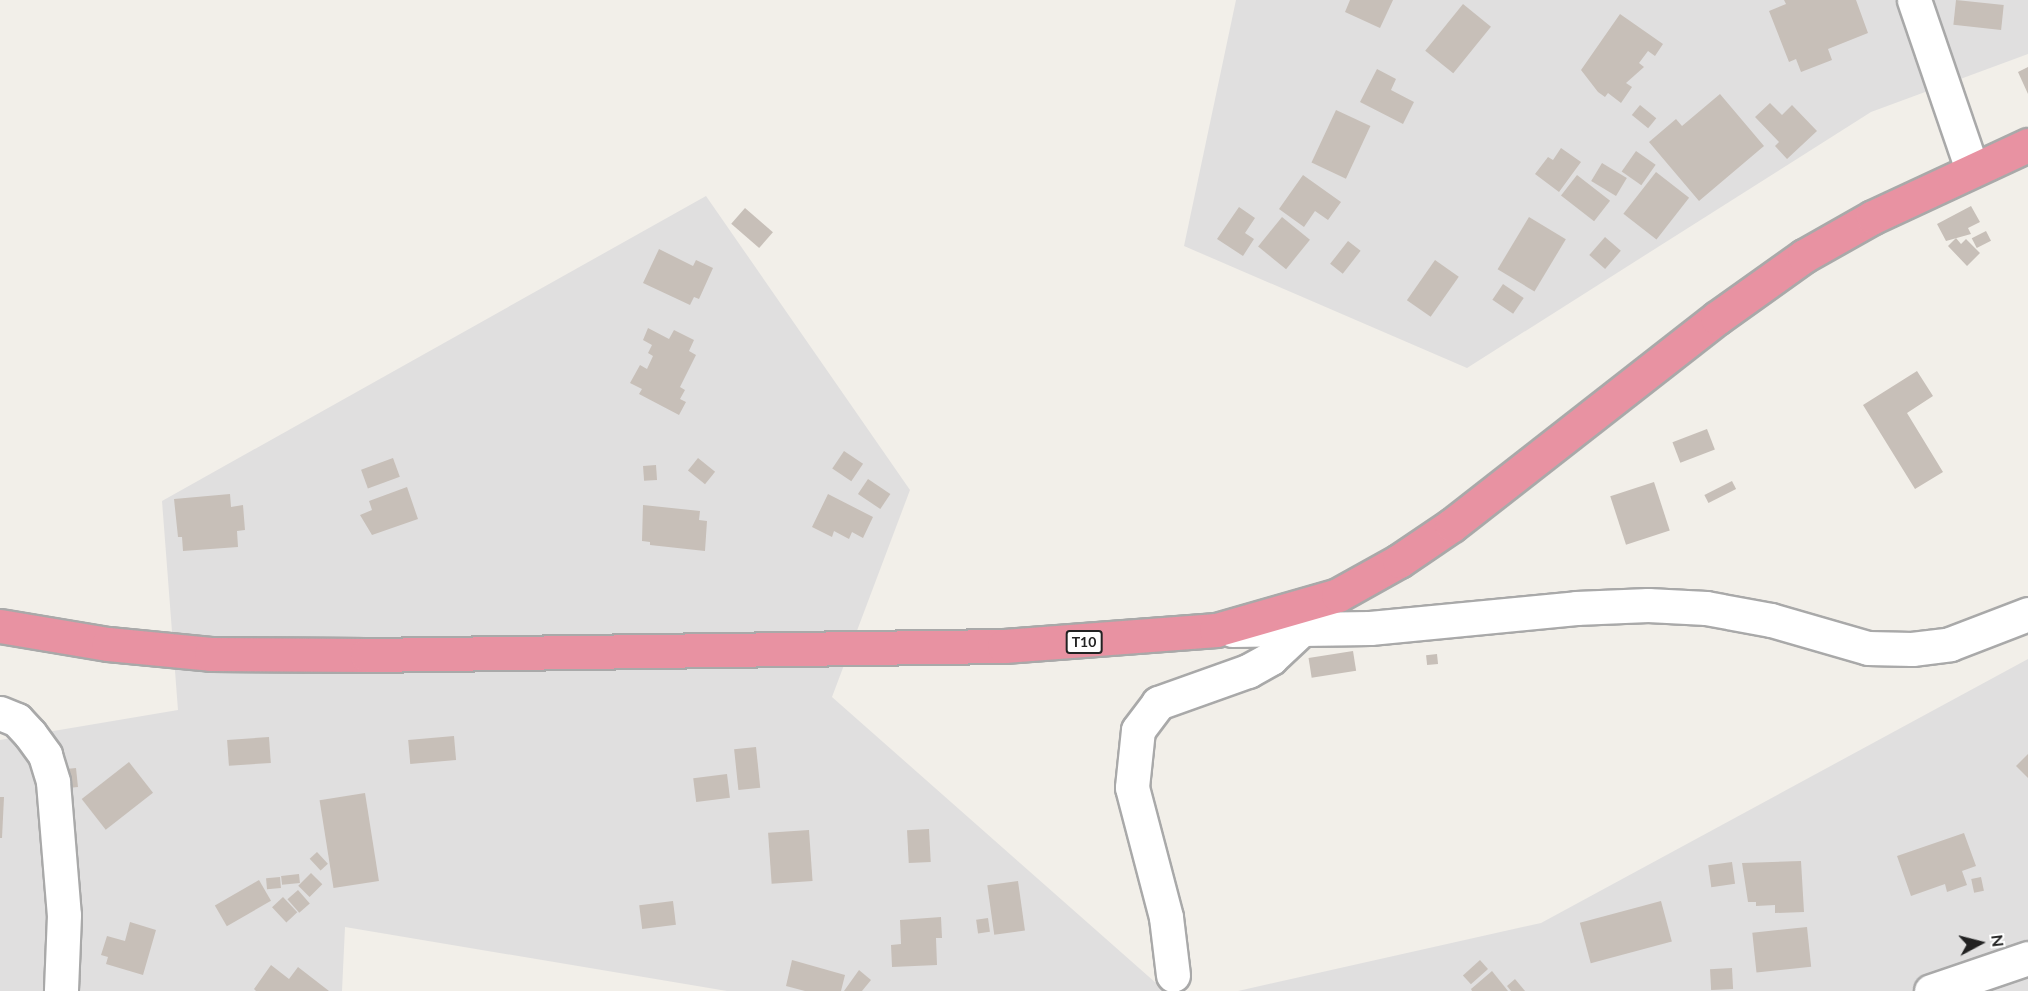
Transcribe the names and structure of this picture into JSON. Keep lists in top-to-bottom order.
{
  "streets": {
    "highway": ["T10"]
  },
  "north": "right"
}
